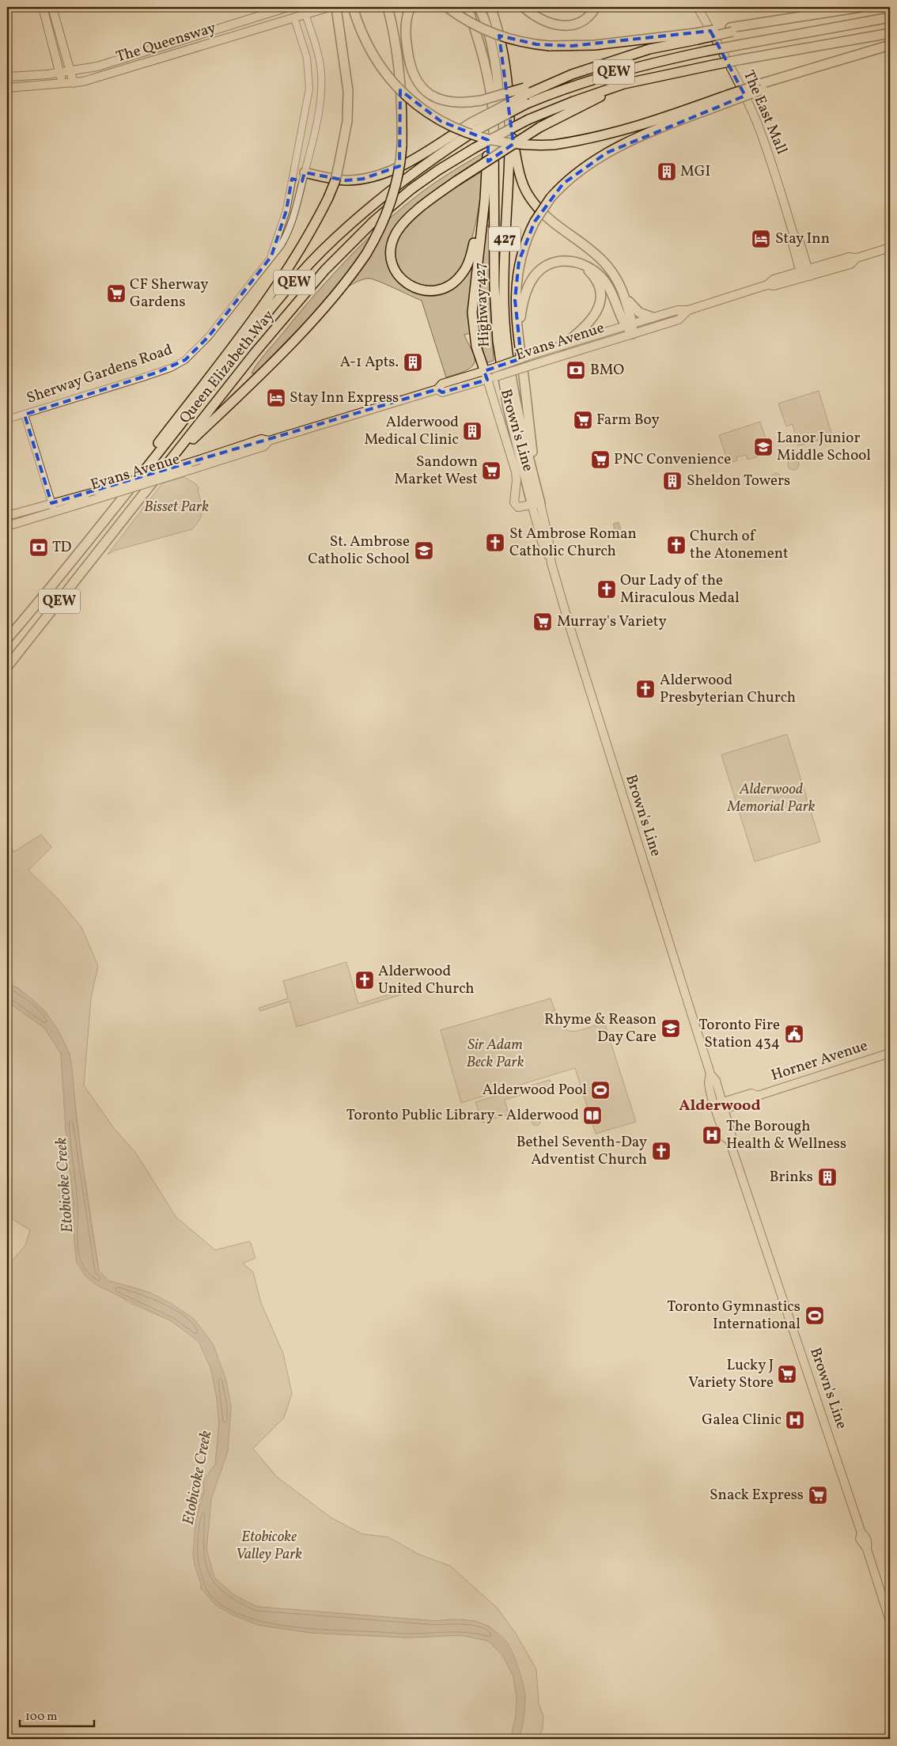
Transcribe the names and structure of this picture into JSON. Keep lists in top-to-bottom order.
{
  "streets": {
    "highway": [
      "QEW",
      "427",
      "Highway 427",
      "Queen Elizabeth Way"
    ],
    "main road": [
      "The Queensway",
      "The East Mall",
      "Evans Avenue",
      "Sherway Gardens Road",
      "Brown's Line",
      "Horner Avenue"
    ]
  },
  "crossings": [
    ["The Queensway", "Sherway Gardens Road"],
    ["The East Mall", "Evans Avenue"],
    ["Highway 427", "Brown's Line"],
    ["Evans Avenue", "Brown's Line"],
    ["Brown's Line", "Horner Avenue"]
  ],
  "districts": ["Alderwood"],
  "water": ["Etobicoke Creek"],
  "parks": [
    "Bisset Park",
    "Alderwood Memorial Park",
    "Sir Adam Beck Park",
    "Etobicoke Valley Park"
  ],
  "places": {
    "building": [
      "MGI",
      "A-1 Apts.",
      "Alderwood Medical Clinic",
      "Sheldon Towers",
      "Brinks"
    ],
    "hotel": ["Stay Inn", "Stay Inn Express"],
    "supermarket": [
      "CF Sherway Gardens",
      "Farm Boy",
      "PNC Convenience",
      "Sandown Market West",
      "Murray's Variety",
      "Lucky J Variety Store",
      "Snack Express"
    ],
    "bank": ["BMO", "TD"],
    "school or university": ["Lanor Junior Middle School", "St. Ambrose Catholic School", "Rhyme & Reason Day Care"],
    "church": [
      "St Ambrose Roman Catholic Church",
      "Church of the Atonement",
      "Our Lady of the Miraculous Medal",
      "Alderwood Presbyterian Church",
      "Alderwood United Church",
      "Bethel Seventh-Day Adventist Church"
    ],
    "public building": ["Toronto Fire Station 434"],
    "sports": ["Alderwood Pool", "Toronto Gymnastics International"],
    "library": ["Toronto Public Library - Alderwood"],
    "hospital": ["The Borough Health & Wellness", "Galea Clinic"]
  },
  "scale_bar": "100 m"
}
